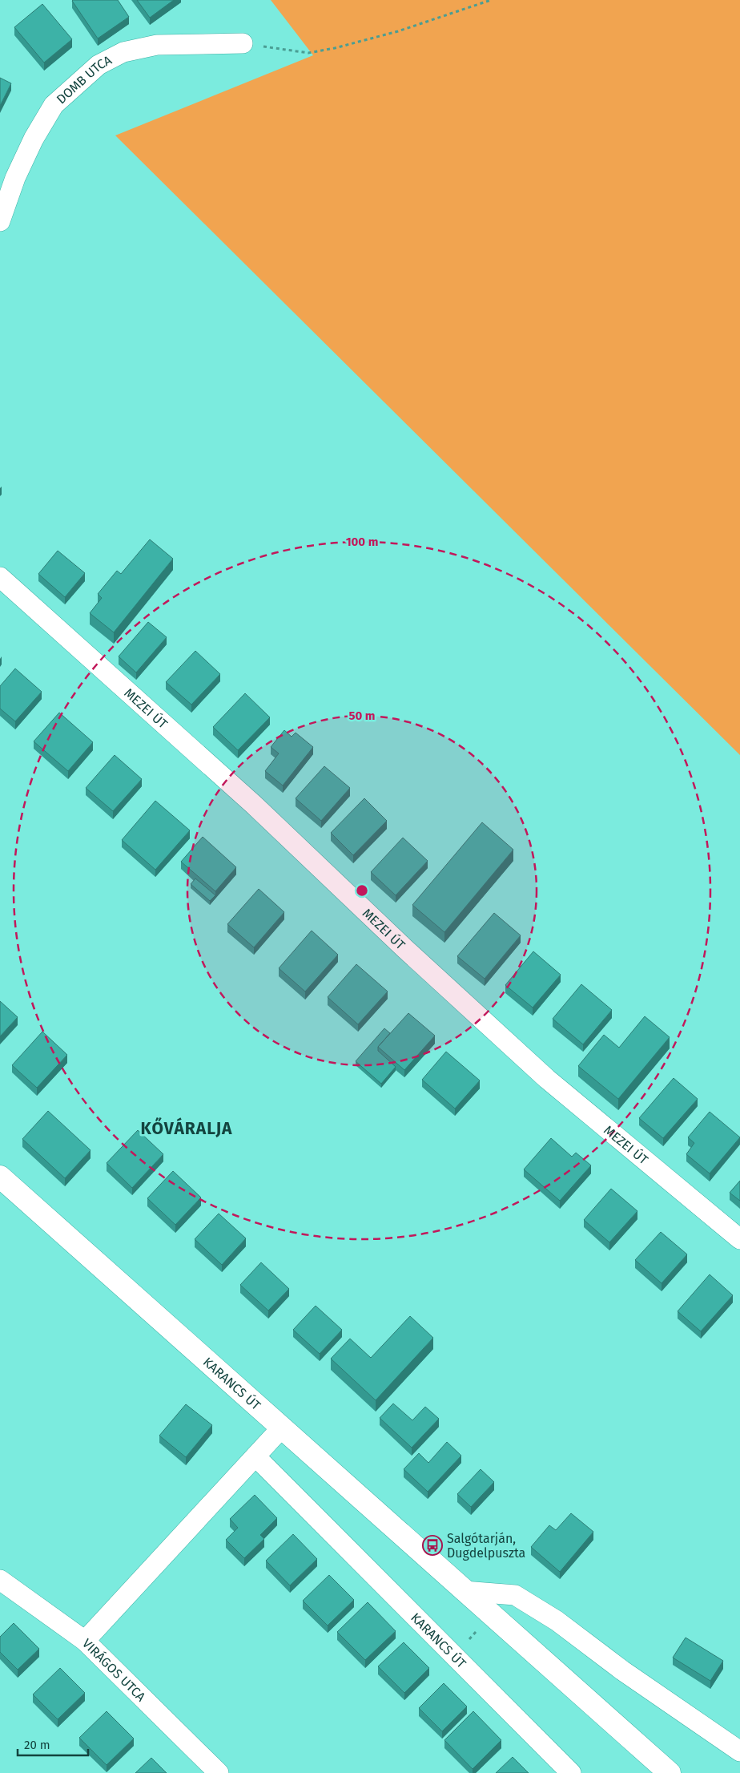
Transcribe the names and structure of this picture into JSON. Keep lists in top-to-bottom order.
{
  "streets": {
    "main road": ["KARANCS ÚT"],
    "street": ["DOMB UTCA", "MEZEI ÚT", "VIRÁGOS UTCA"]
  },
  "districts": ["KŐVÁRALJA"],
  "places": {
    "bus stop": ["Salgótarján, Dugdelpuszta"]
  },
  "scale_bar": "20 m",
  "rings": ["100 m", "50 m"]
}
